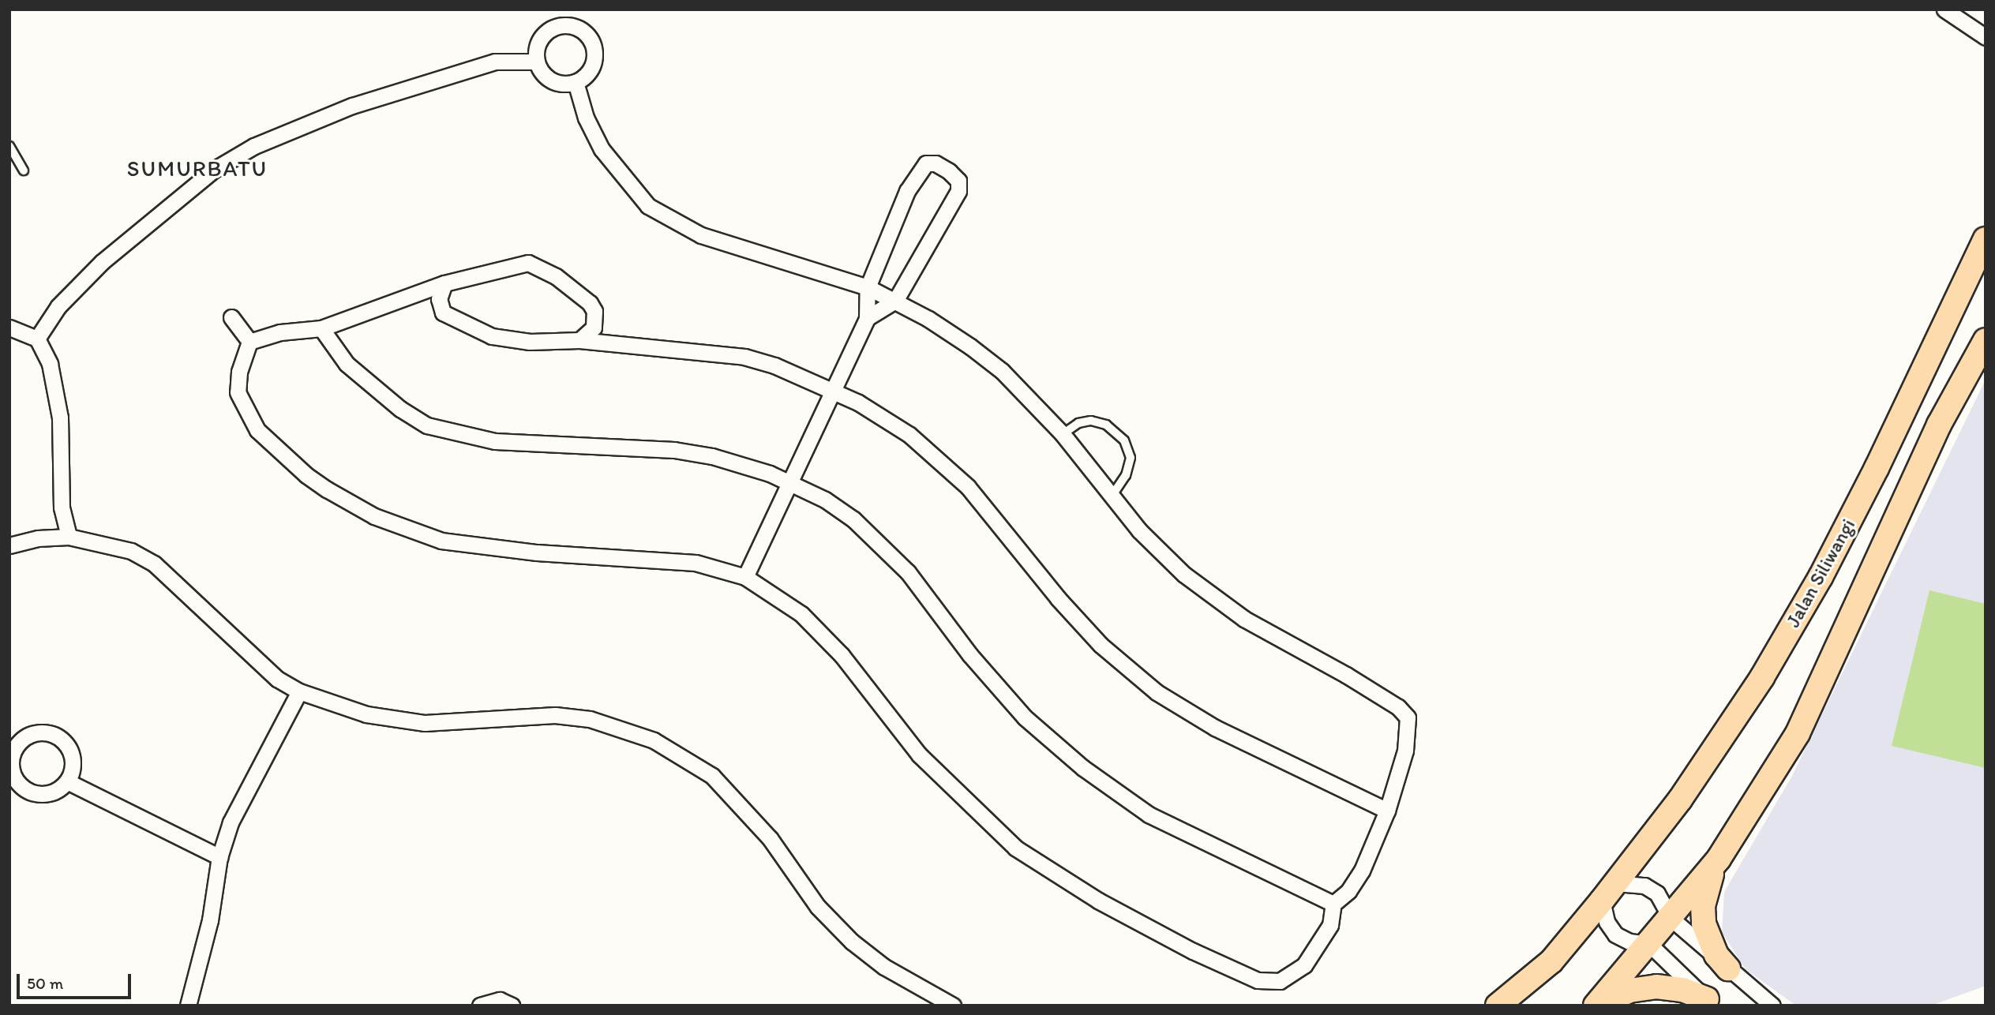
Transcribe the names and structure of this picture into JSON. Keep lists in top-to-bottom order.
{
  "streets": {
    "main road": ["Jalan Siliwangi"]
  },
  "districts": ["SUMURBATU"],
  "scale_bar": "50 m"
}
